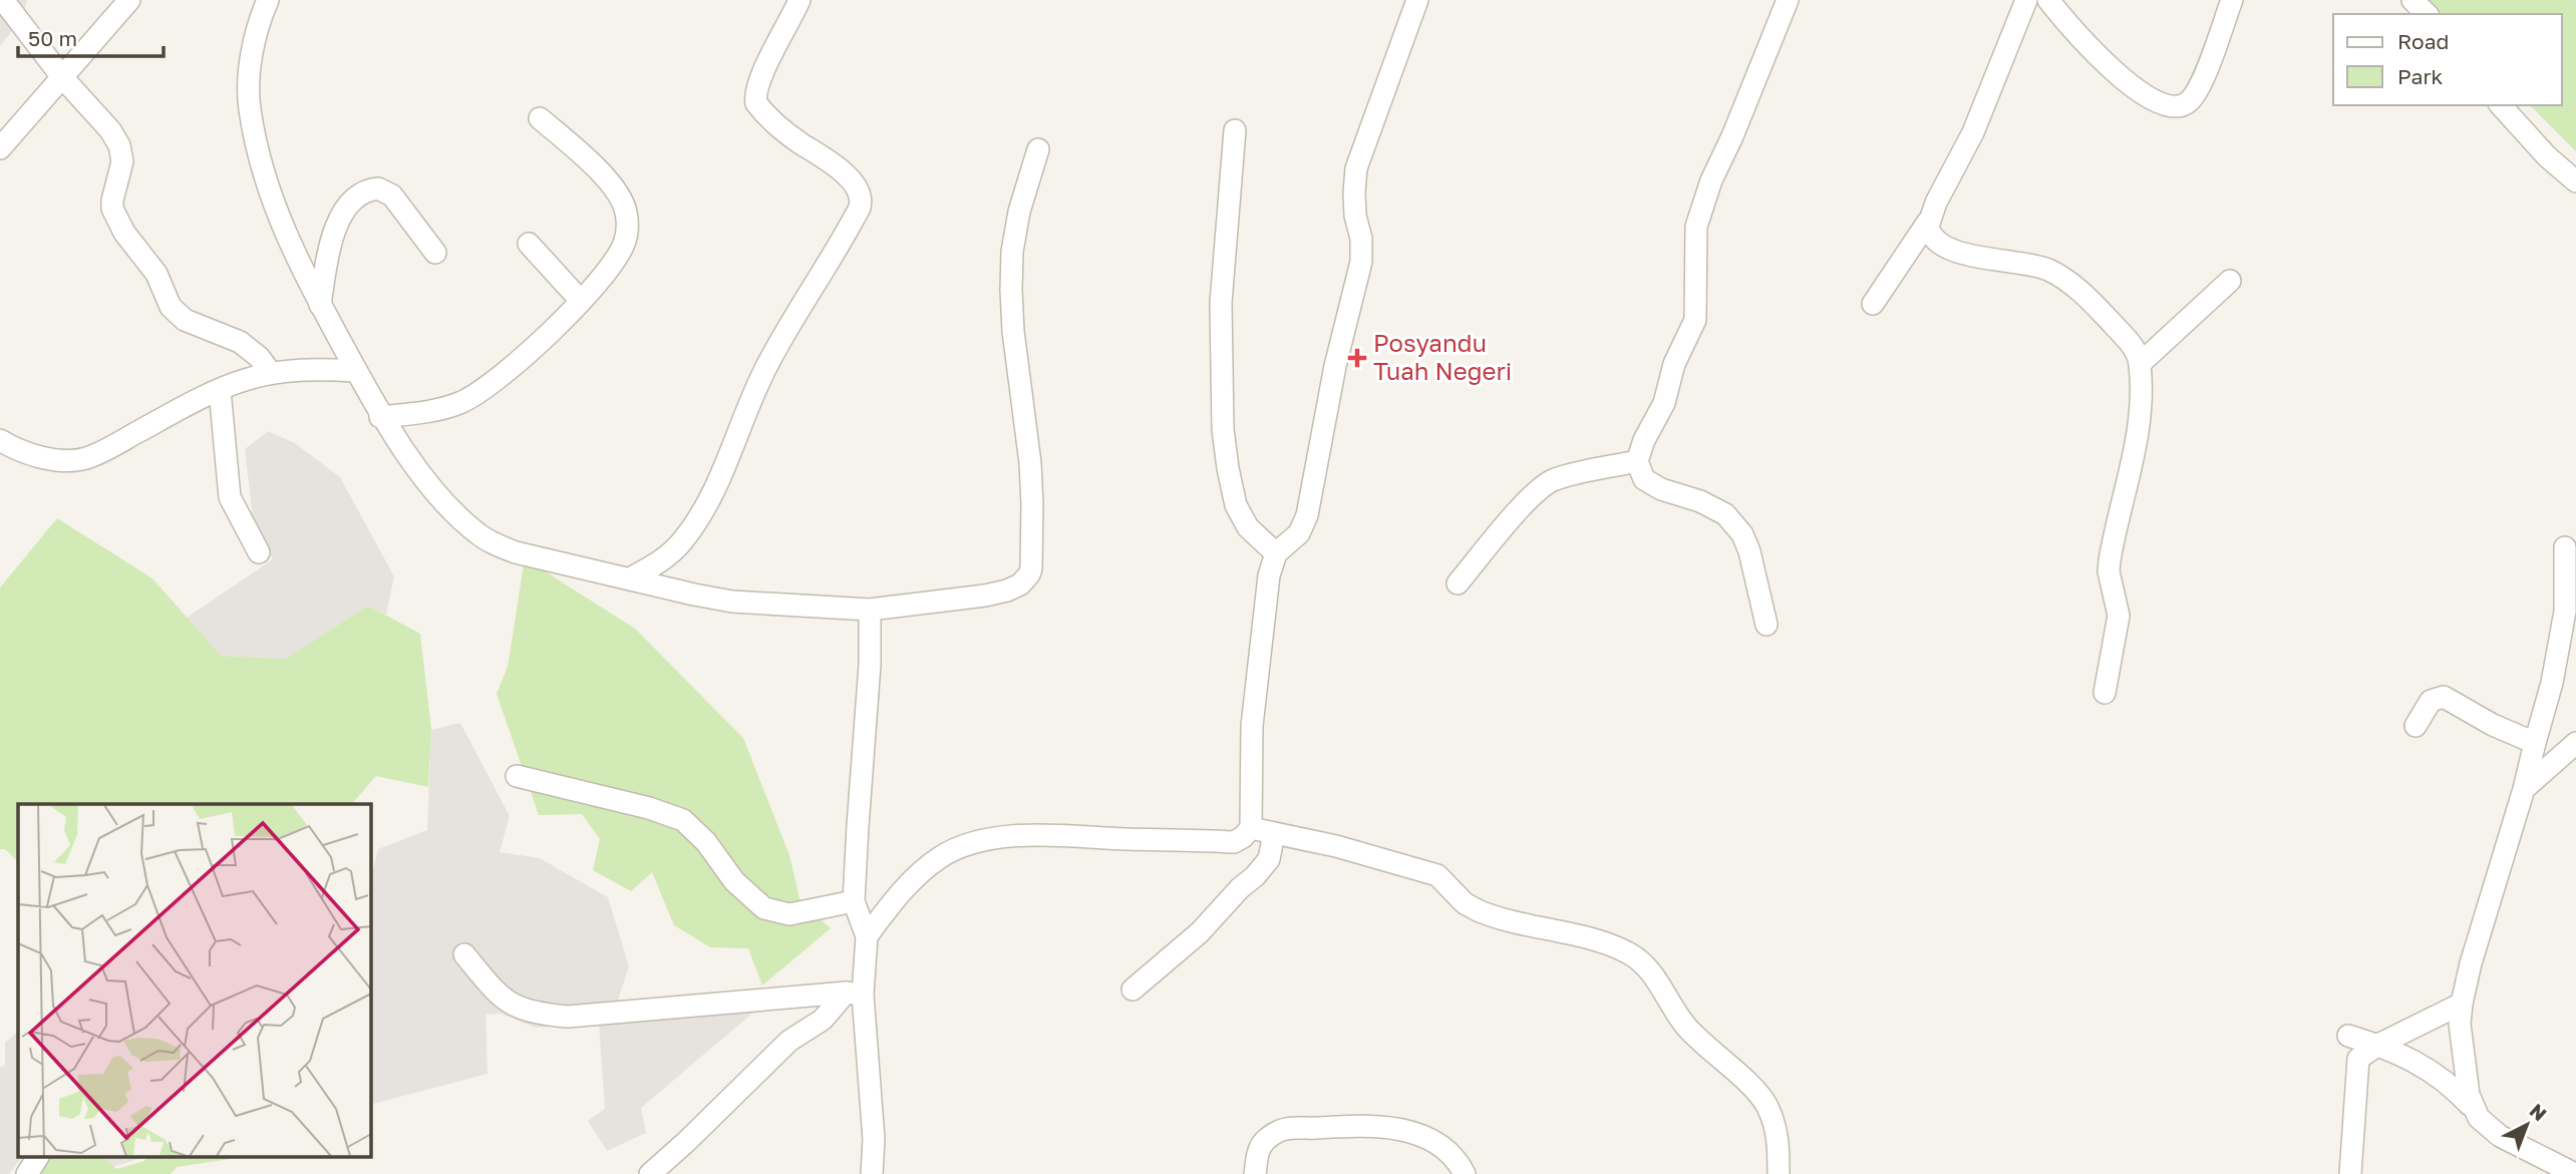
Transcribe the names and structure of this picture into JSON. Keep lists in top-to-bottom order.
{
  "places": {
    "health": ["Posyandu Tuah Negeri"]
  },
  "legend": ["Road", "Park"],
  "scale_bar": "50 m",
  "north": "top right"
}
